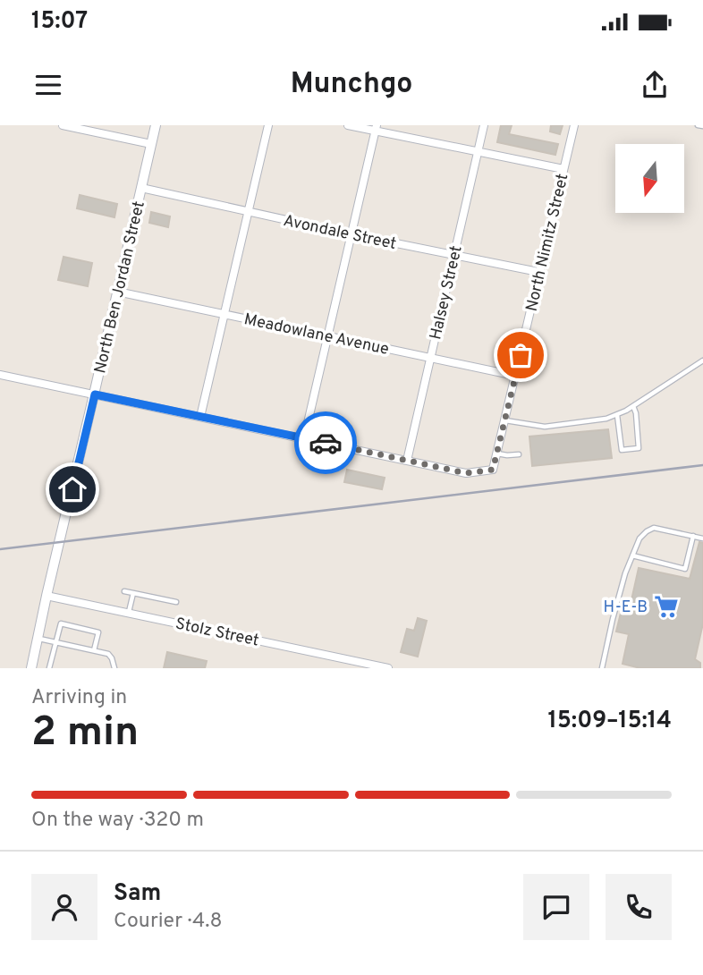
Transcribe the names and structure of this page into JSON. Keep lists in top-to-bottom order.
{
  "streets": {
    "street": [
      "Avondale Street",
      "North Nimitz Street",
      "North Ben Jordan Street",
      "Halsey Street",
      "Meadowlane Avenue",
      "Stolz Street"
    ]
  },
  "crossings": [
    ["Avondale Street", "North Nimitz Street"],
    ["Avondale Street", "North Ben Jordan Street"],
    ["Avondale Street", "Halsey Street"],
    ["North Nimitz Street", "Halsey Street"],
    ["North Nimitz Street", "Meadowlane Avenue"],
    ["North Ben Jordan Street", "Meadowlane Avenue"],
    ["North Ben Jordan Street", "Stolz Street"],
    ["Halsey Street", "Meadowlane Avenue"]
  ],
  "places": {
    "supermarket": ["H-E-B"]
  },
  "north": "bottom",
  "page": {
    "status": "15:07",
    "header": "Munchgo",
    "heading": ["2 min", "Arriving in", "15:09–15:14"],
    "panel": ["Sam", "Courier · 4.8"],
    "bar": "On the way · 320 m"
  }
}
